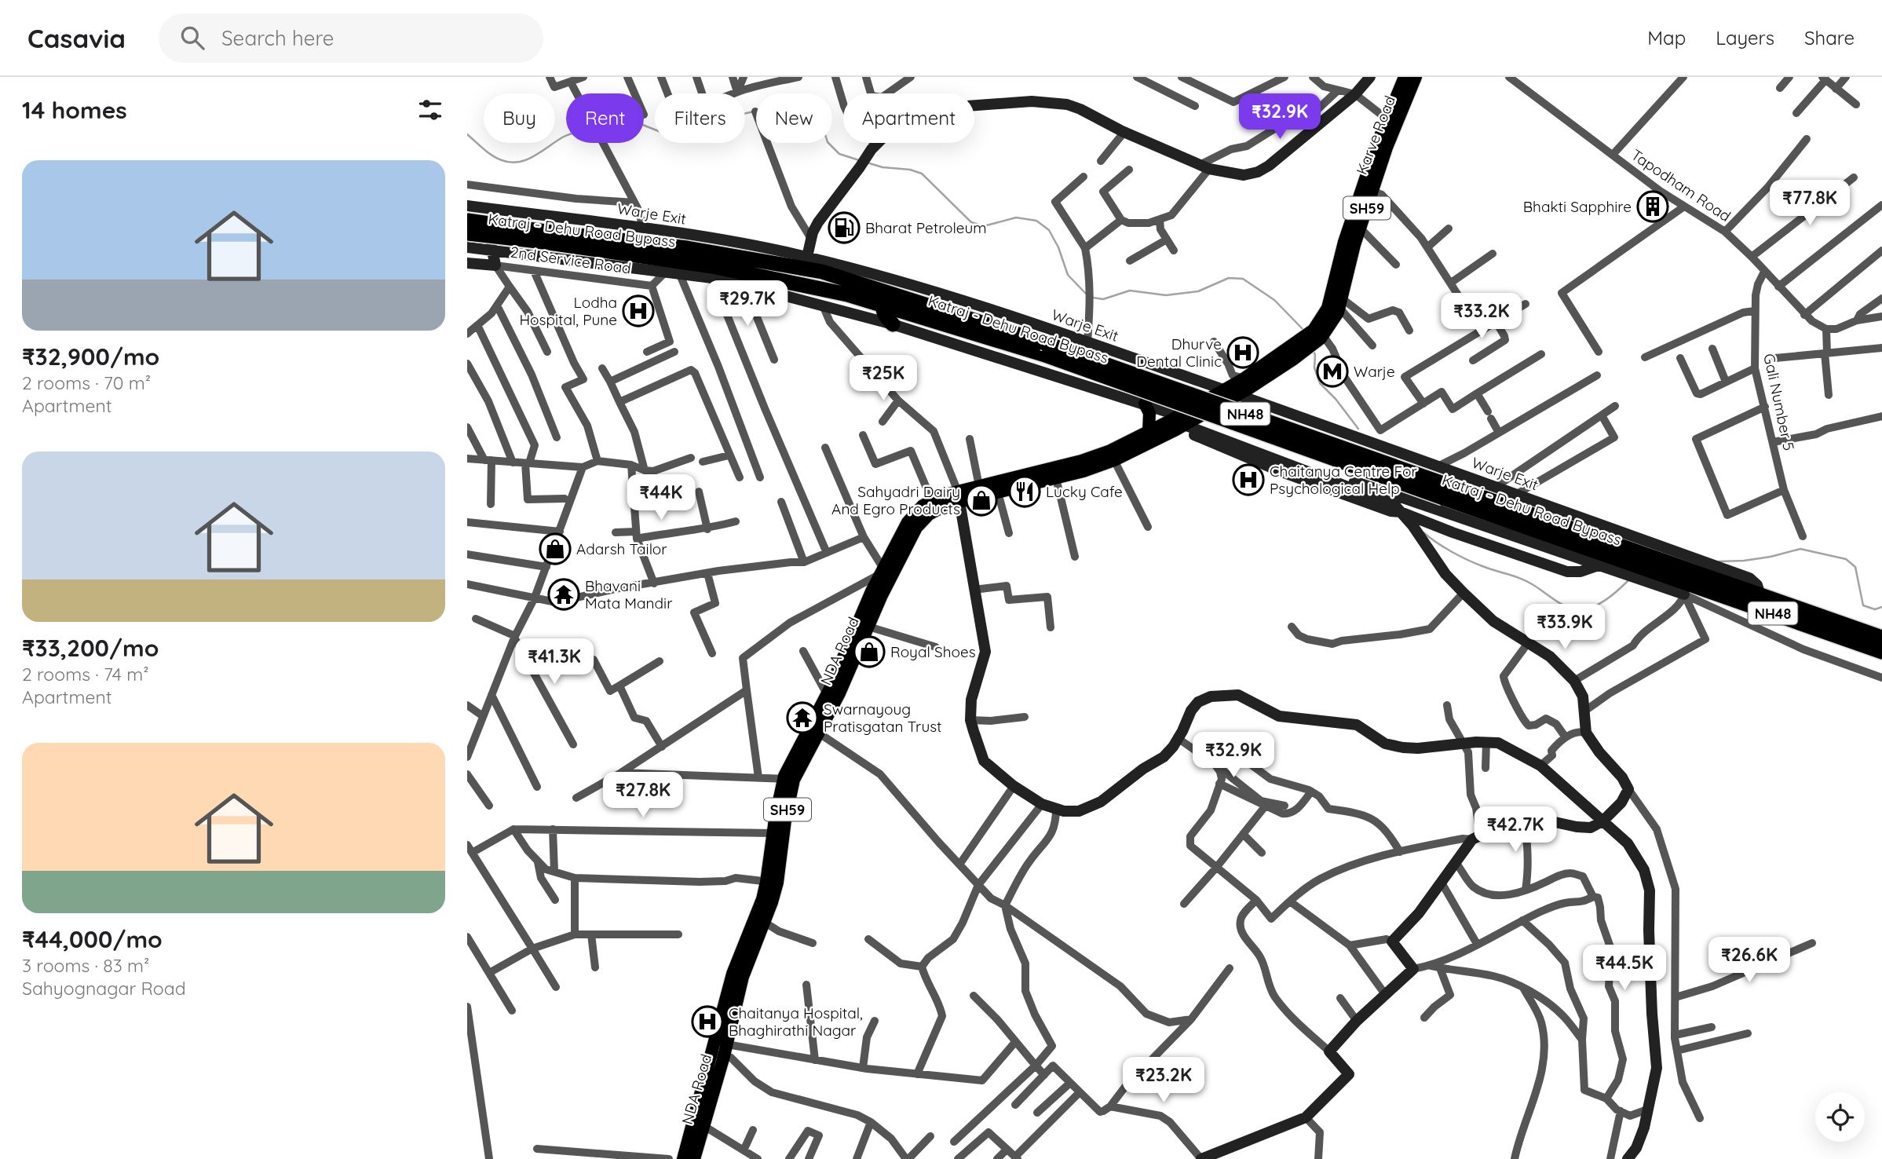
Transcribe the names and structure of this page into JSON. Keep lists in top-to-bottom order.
{
  "streets": {
    "highway": ["Katraj - Dehu Road Bypass", "NH48"],
    "main road": ["Karve Road", "SH59", "NDA Road"],
    "street": [
      "Tapodham Road",
      "Warje Exit",
      "2nd Service Road",
      "Gali Number 5"
    ]
  },
  "crossings": [
    ["Karve Road", "SH59"],
    ["Karve Road", "Warje Exit"],
    ["Karve Road", "NDA Road"],
    ["Tapodham Road", "Gali Number 5"],
    ["SH59", "Warje Exit"],
    ["SH59", "NDA Road"],
    ["Warje Exit", "Katraj - Dehu Road Bypass"],
    ["Warje Exit", "2nd Service Road"],
    ["Warje Exit", "NDA Road"]
  ],
  "places": {
    "building": ["Bhakti Sapphire"],
    "fuel station": ["Bharat Petroleum"],
    "hospital": [
      "Lodha Hospital, Pune",
      "Dhurve Dental Clinic",
      "Chaitanya Centre For Psychological Help",
      "Chaitanya Hospital, Bhaghirathi Nagar"
    ],
    "metro station": ["Warje"],
    "restaurant": ["Lucky Cafe"],
    "shop": ["Sahyadri Dairy And Egro Products", "Adarsh Tailor", "Royal Shoes"],
    "temple": ["Bhavani Mata Mandir", "Swarnayoug Pratisgatan Trust"]
  },
  "page": {
    "header": "Casavia",
    "search": "Search here",
    "nav": ["Map", "Layers", "Share"],
    "heading": "14 homes",
    "price": [
      "₹32.9K",
      "₹77.8K",
      "₹29.7K",
      "₹33.2K",
      "₹25K",
      "₹44K",
      "₹33.9K",
      "₹41.3K",
      "₹32.9K",
      "₹27.8K",
      "₹42.7K",
      "₹26.6K",
      "₹44.5K",
      "₹23.2K"
    ],
    "chip": [
      "Buy",
      "Rent",
      "Filters",
      "New",
      "Apartment"
    ],
    "list": [
      {
        "name": "₹32,900/mo",
        "note": "2 rooms · 70 m² · Apartment"
      },
      {
        "name": "₹33,200/mo",
        "note": "2 rooms · 74 m² · Apartment"
      },
      {
        "name": "₹44,000/mo",
        "note": "3 rooms · 83 m² · Sahyognagar Road"
      }
    ]
  }
}
